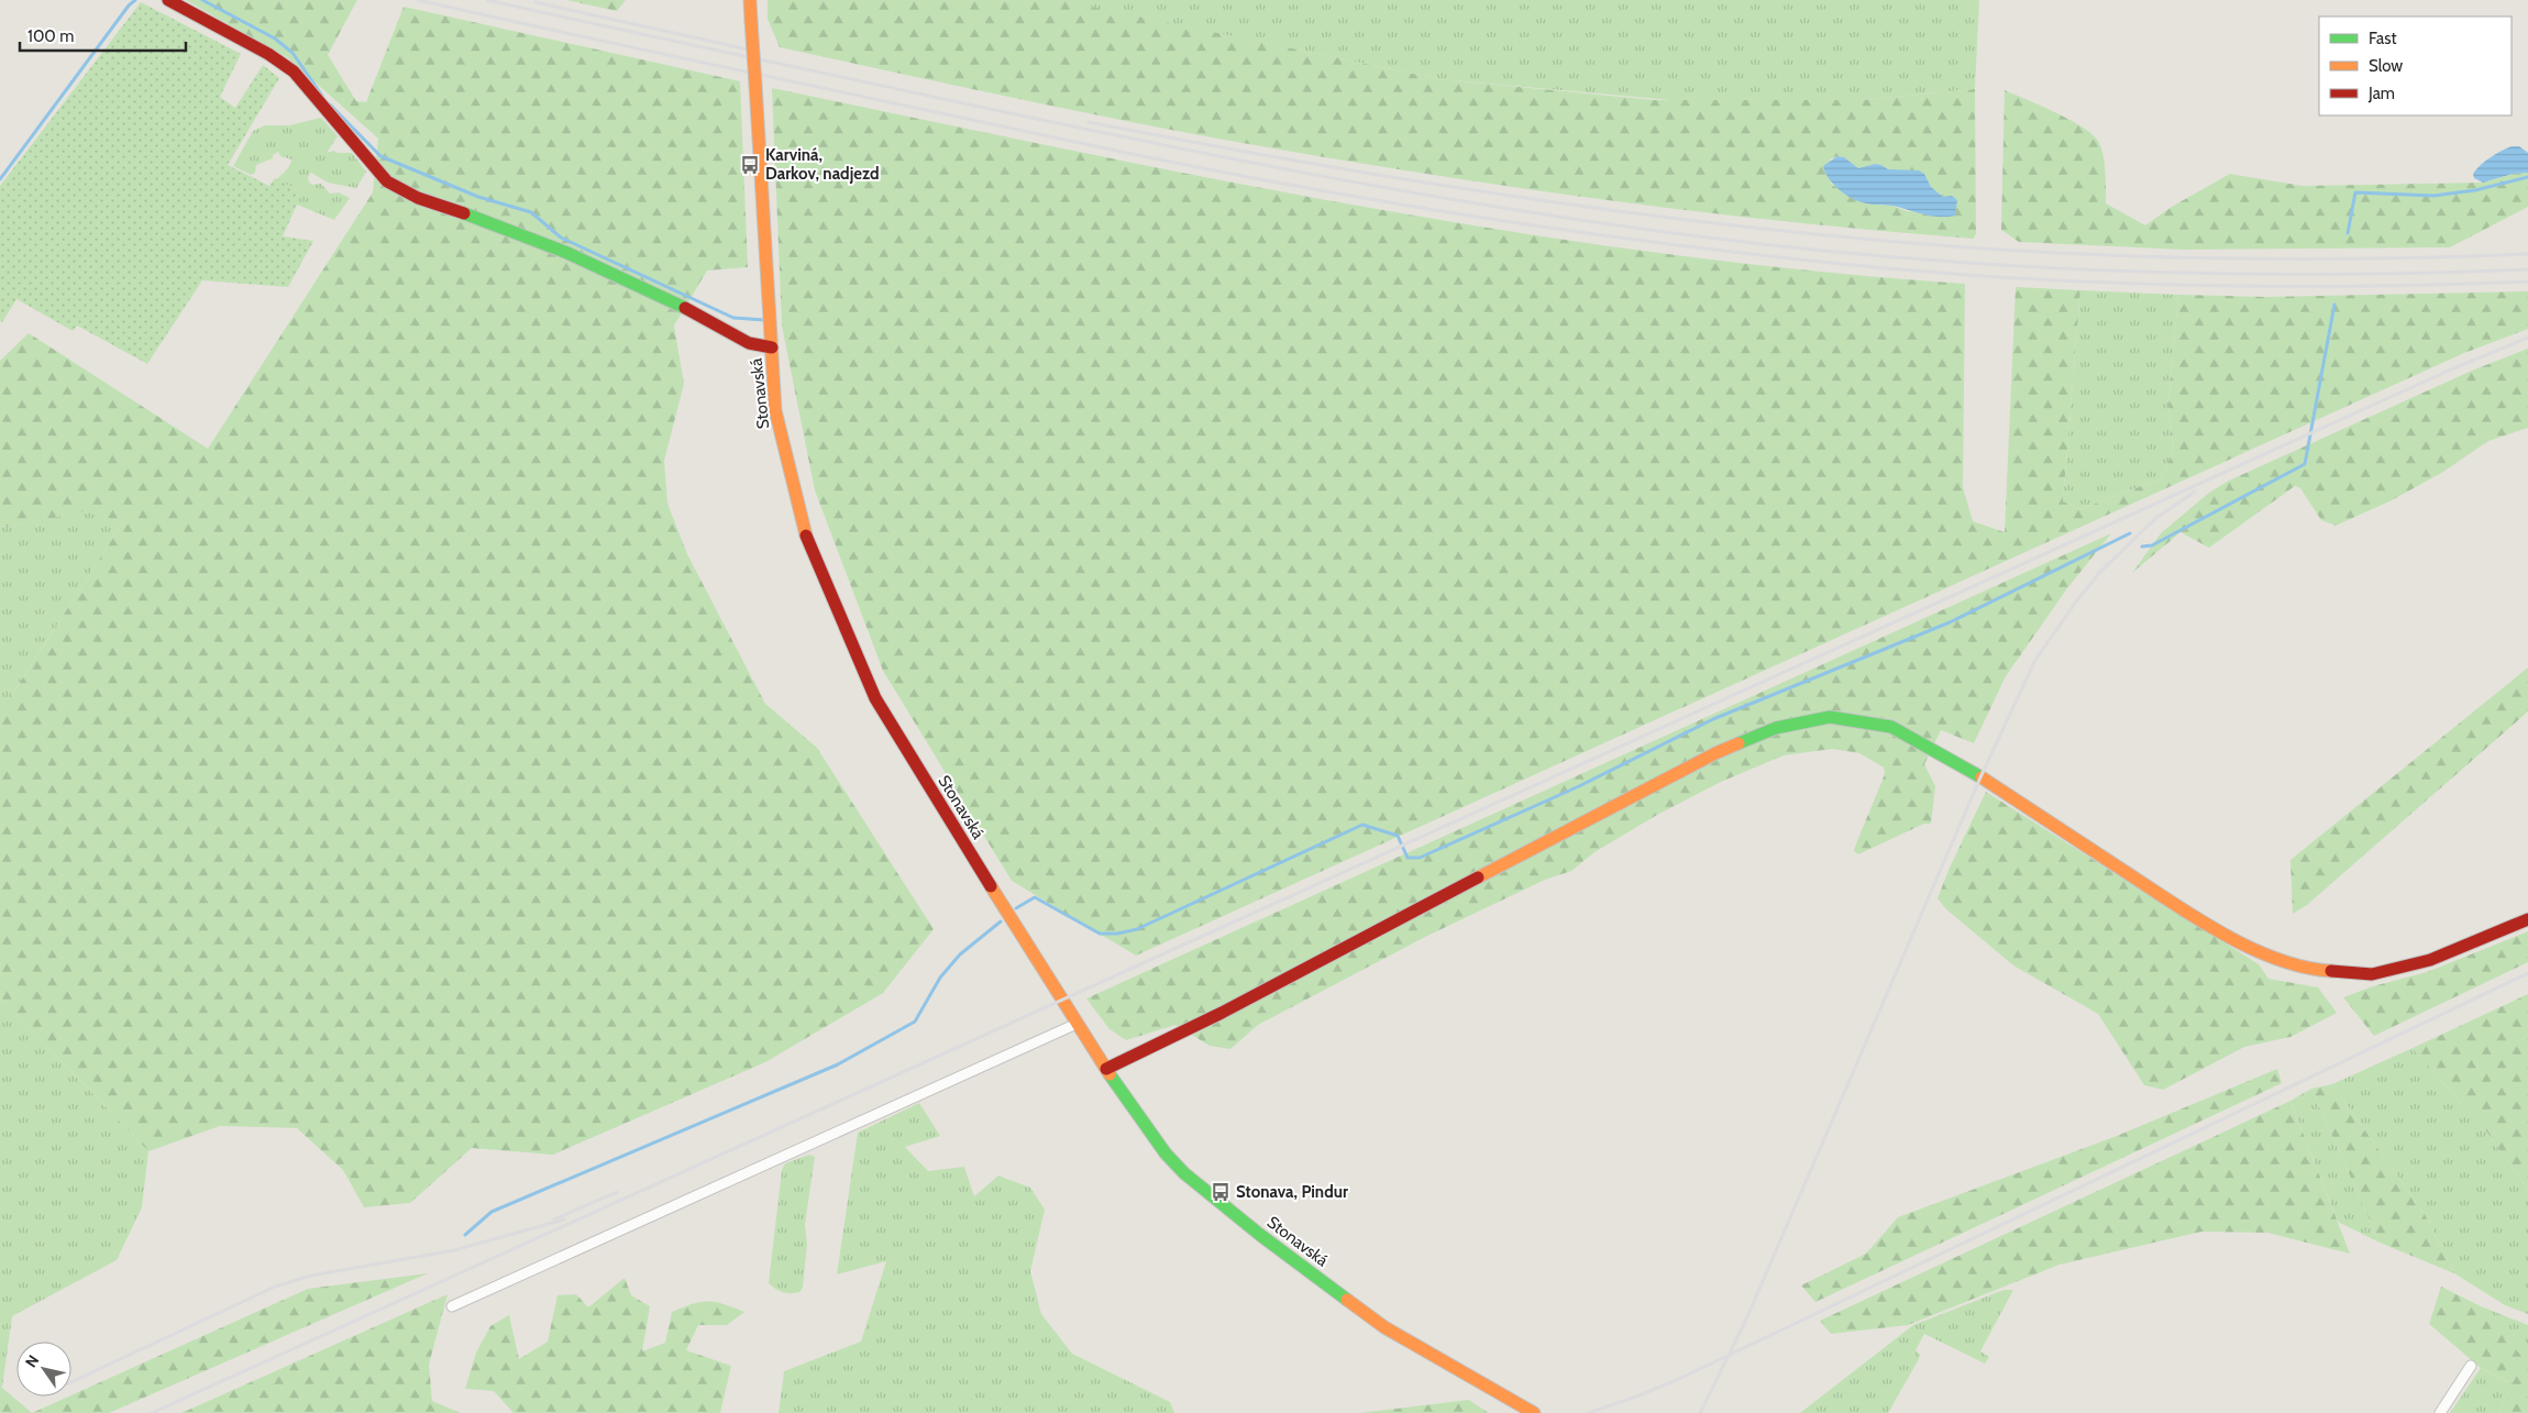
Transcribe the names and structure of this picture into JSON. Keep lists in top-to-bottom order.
{
  "streets": {
    "street": ["Stonavská"]
  },
  "places": {
    "bus stop": ["Karviná, Darkov, nadjezd", "Stonava, Pindur"]
  },
  "legend": ["Fast", "Slow", "Jam"],
  "scale_bar": "100 m",
  "north": "top left"
}
